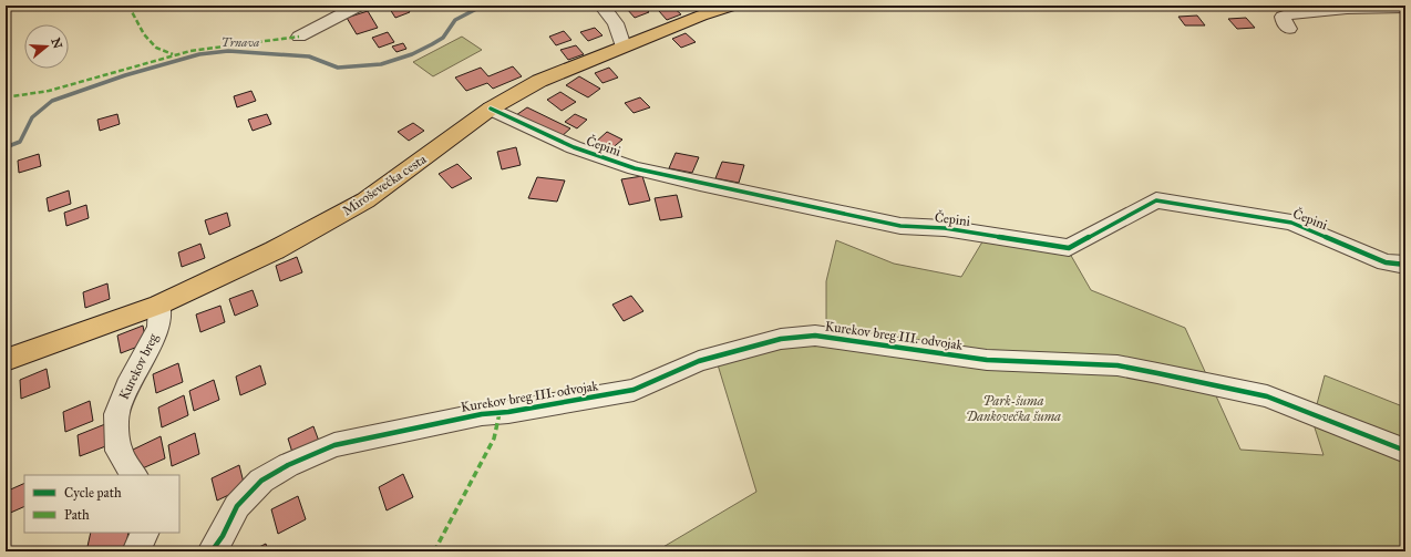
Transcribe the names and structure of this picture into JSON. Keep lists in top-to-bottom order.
{
  "streets": {
    "main road": ["Miroševečka cesta"],
    "street": ["Čepini", "Kurekov breg III. odvojak", "Kurekov breg"]
  },
  "crossings": [
    ["Čepini", "Miroševečka cesta"],
    ["Miroševečka cesta", "Kurekov breg"]
  ],
  "water": ["Trnava"],
  "parks": ["Park-šuma Dankovečka šuma"],
  "legend": ["Cycle path", "Path"],
  "north": "right"
}
